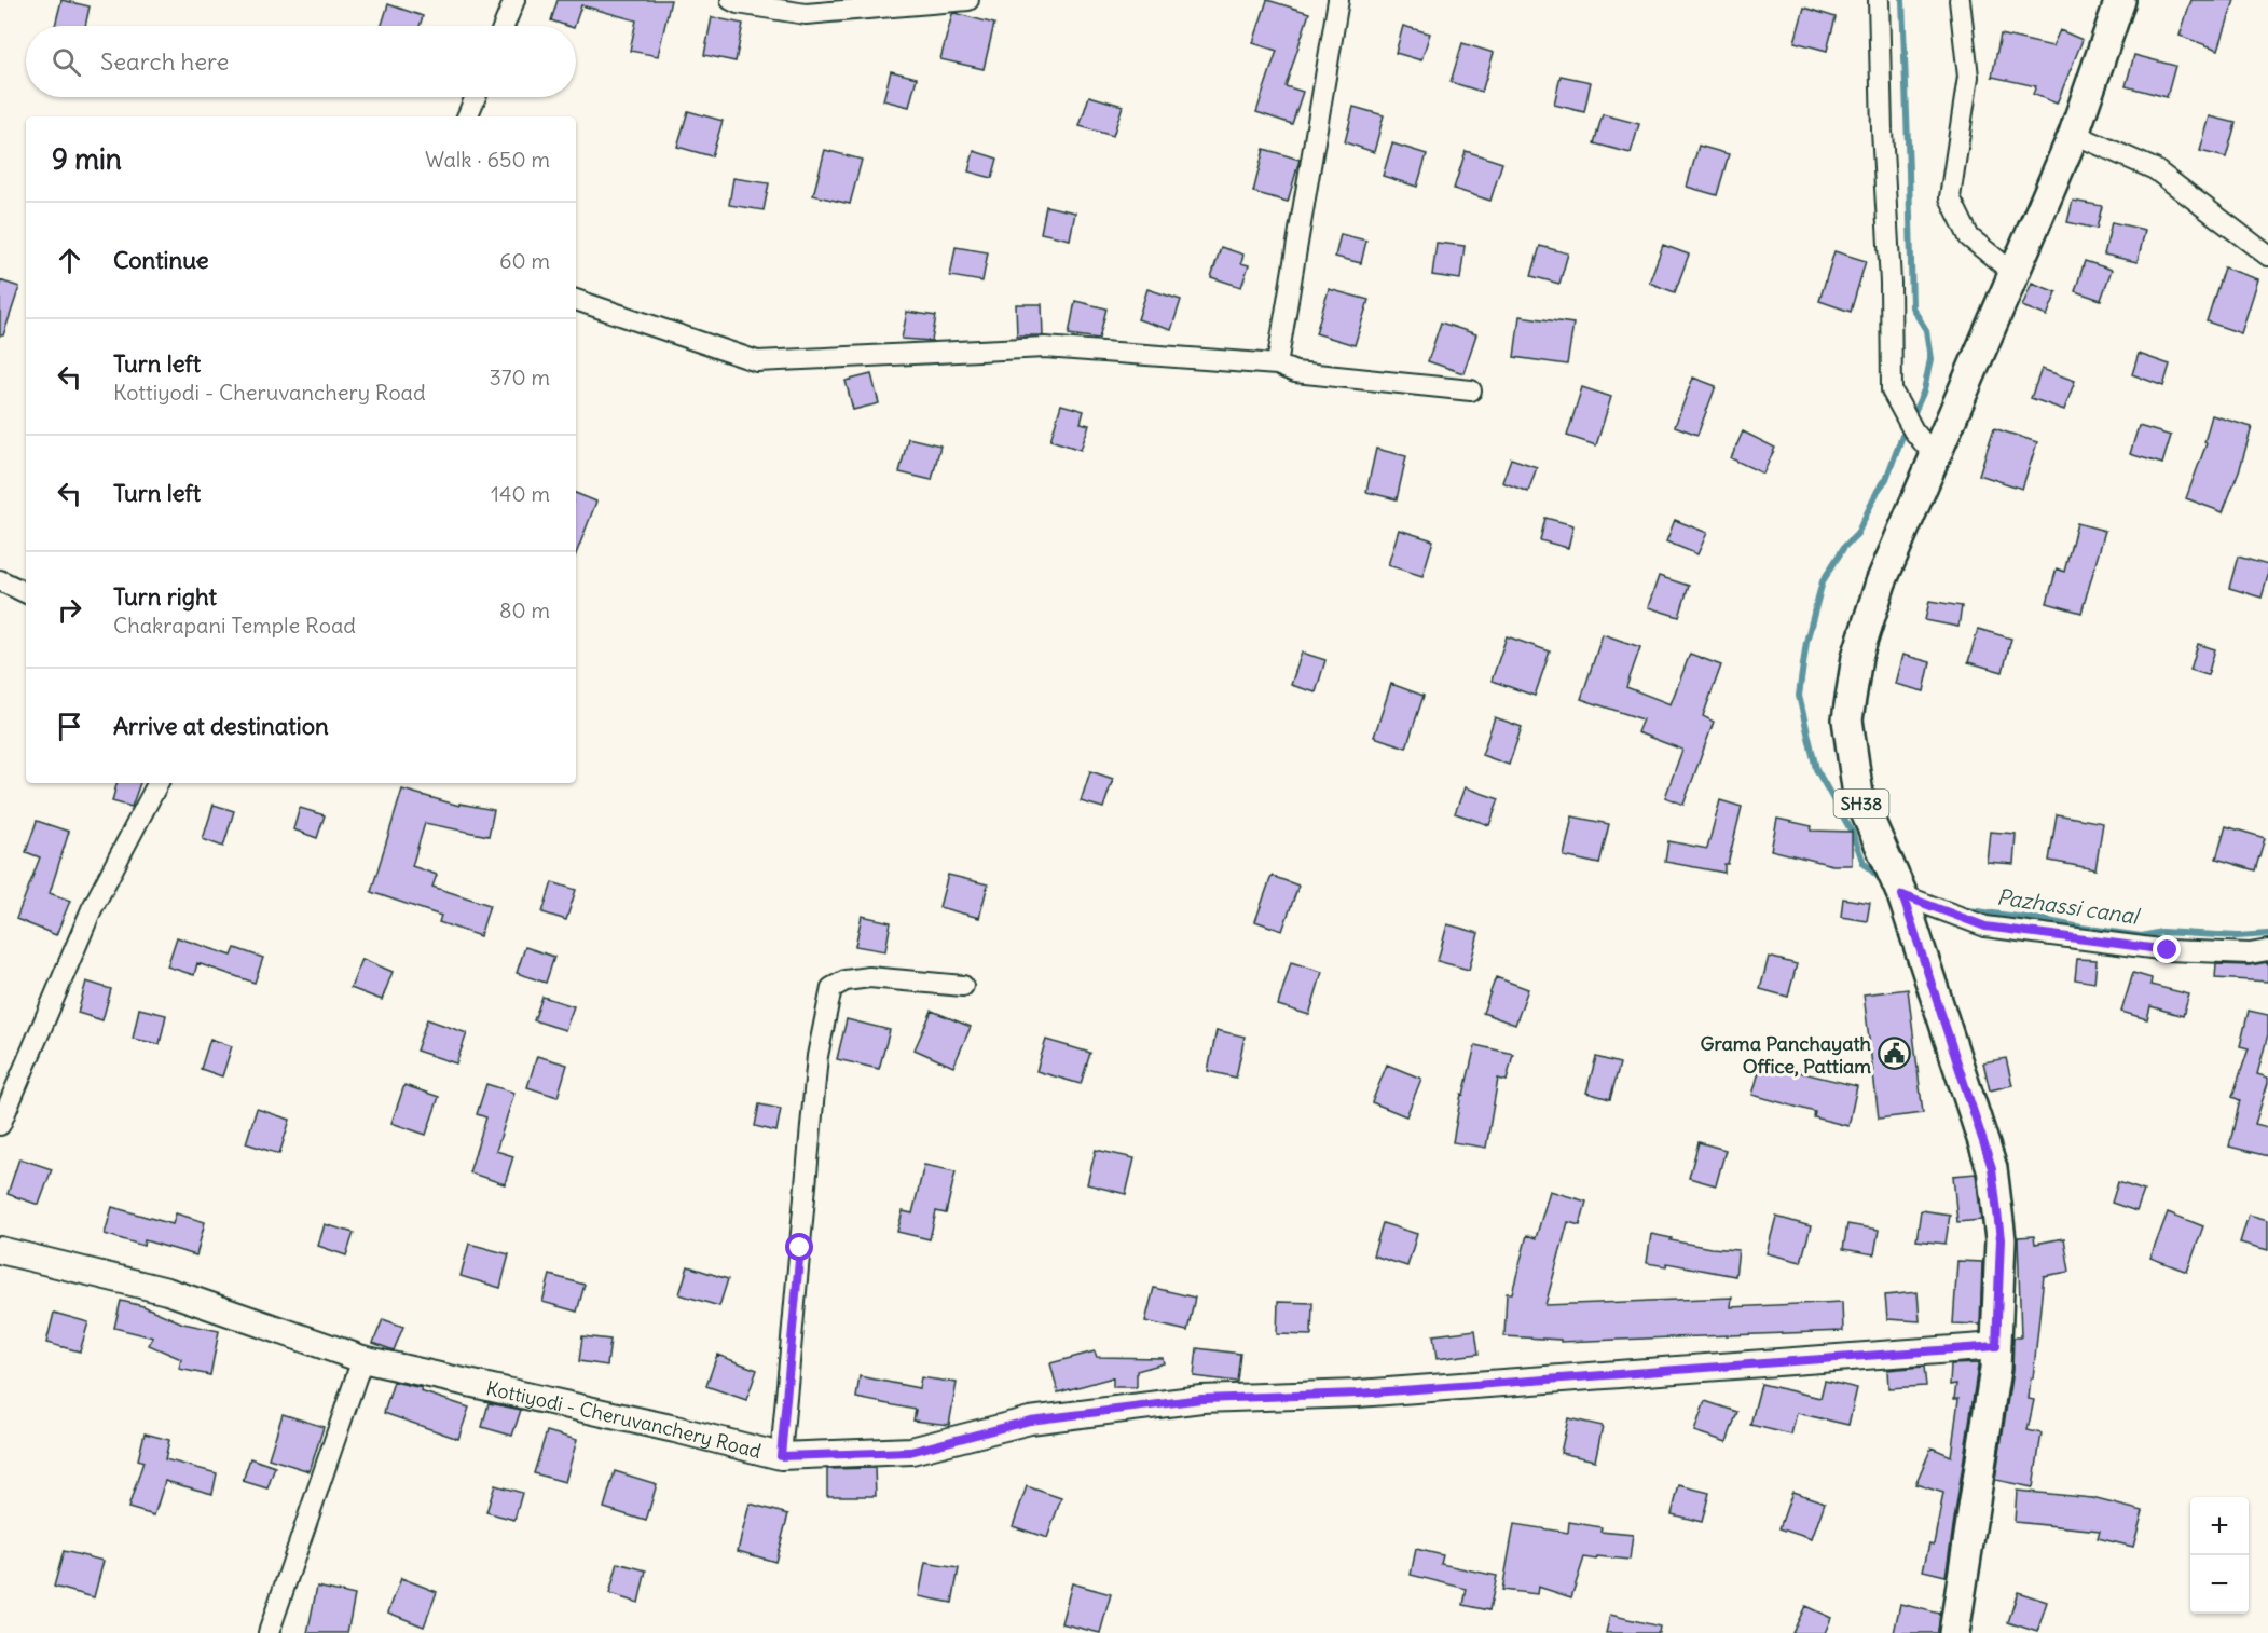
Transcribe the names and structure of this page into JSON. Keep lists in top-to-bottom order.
{
  "streets": {
    "main road": ["SH38", "Kottiyodi - Cheruvanchery Road"]
  },
  "crossings": [
    ["SH38", "Kottiyodi - Cheruvanchery Road"]
  ],
  "water": ["Pazhassi canal"],
  "places": {
    "public building": ["Grama Panchayath Office, Pattiam"]
  },
  "page": {
    "search": "Search here",
    "heading": ["9 min", "Walk · 650 m"],
    "list": [
      ["Continue", "60 m"],
      ["Turn left", "Kottiyodi - Cheruvanchery Road", "370 m"],
      ["Turn left", "140 m"],
      ["Turn right", "Chakrapani Temple Road", "80 m"],
      "Arrive at destination"
    ],
    "map_buttons": ["+", "−"]
  }
}
